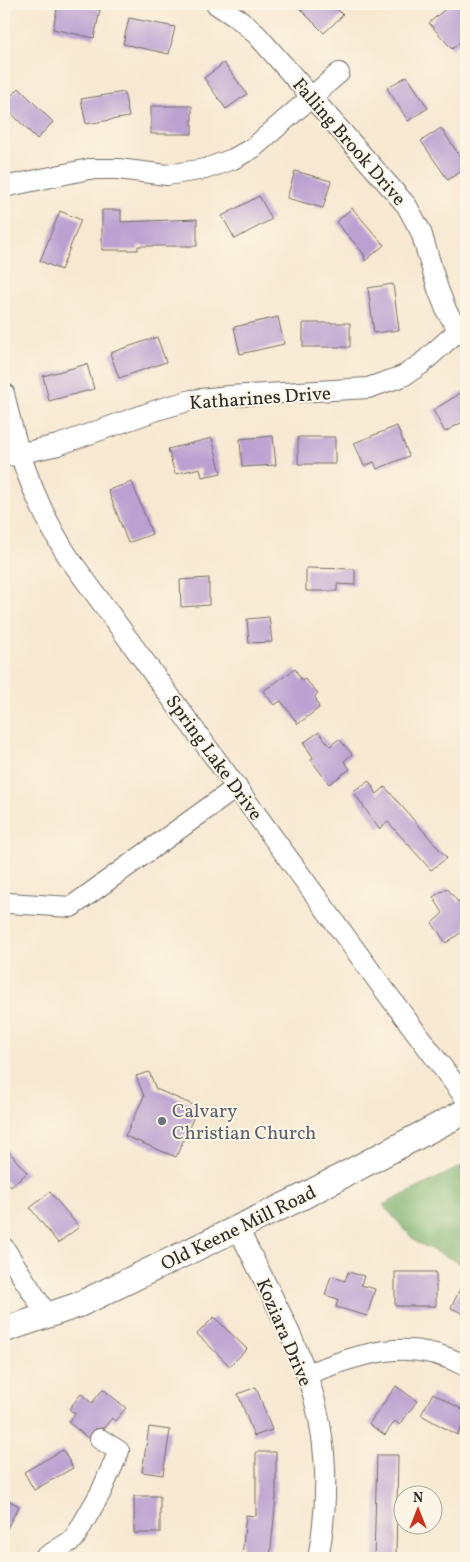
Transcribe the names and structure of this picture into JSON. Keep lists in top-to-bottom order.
{
  "streets": {
    "main road": ["Old Keene Mill Road"],
    "street": [
      "Falling Brook Drive",
      "Katharines Drive",
      "Spring Lake Drive",
      "Koziara Drive"
    ]
  },
  "crossings": [
    ["Falling Brook Drive", "Katharines Drive"],
    ["Katharines Drive", "Spring Lake Drive"],
    ["Old Keene Mill Road", "Koziara Drive"]
  ],
  "places": ["Calvary Christian Church"],
  "north": "top"
}
